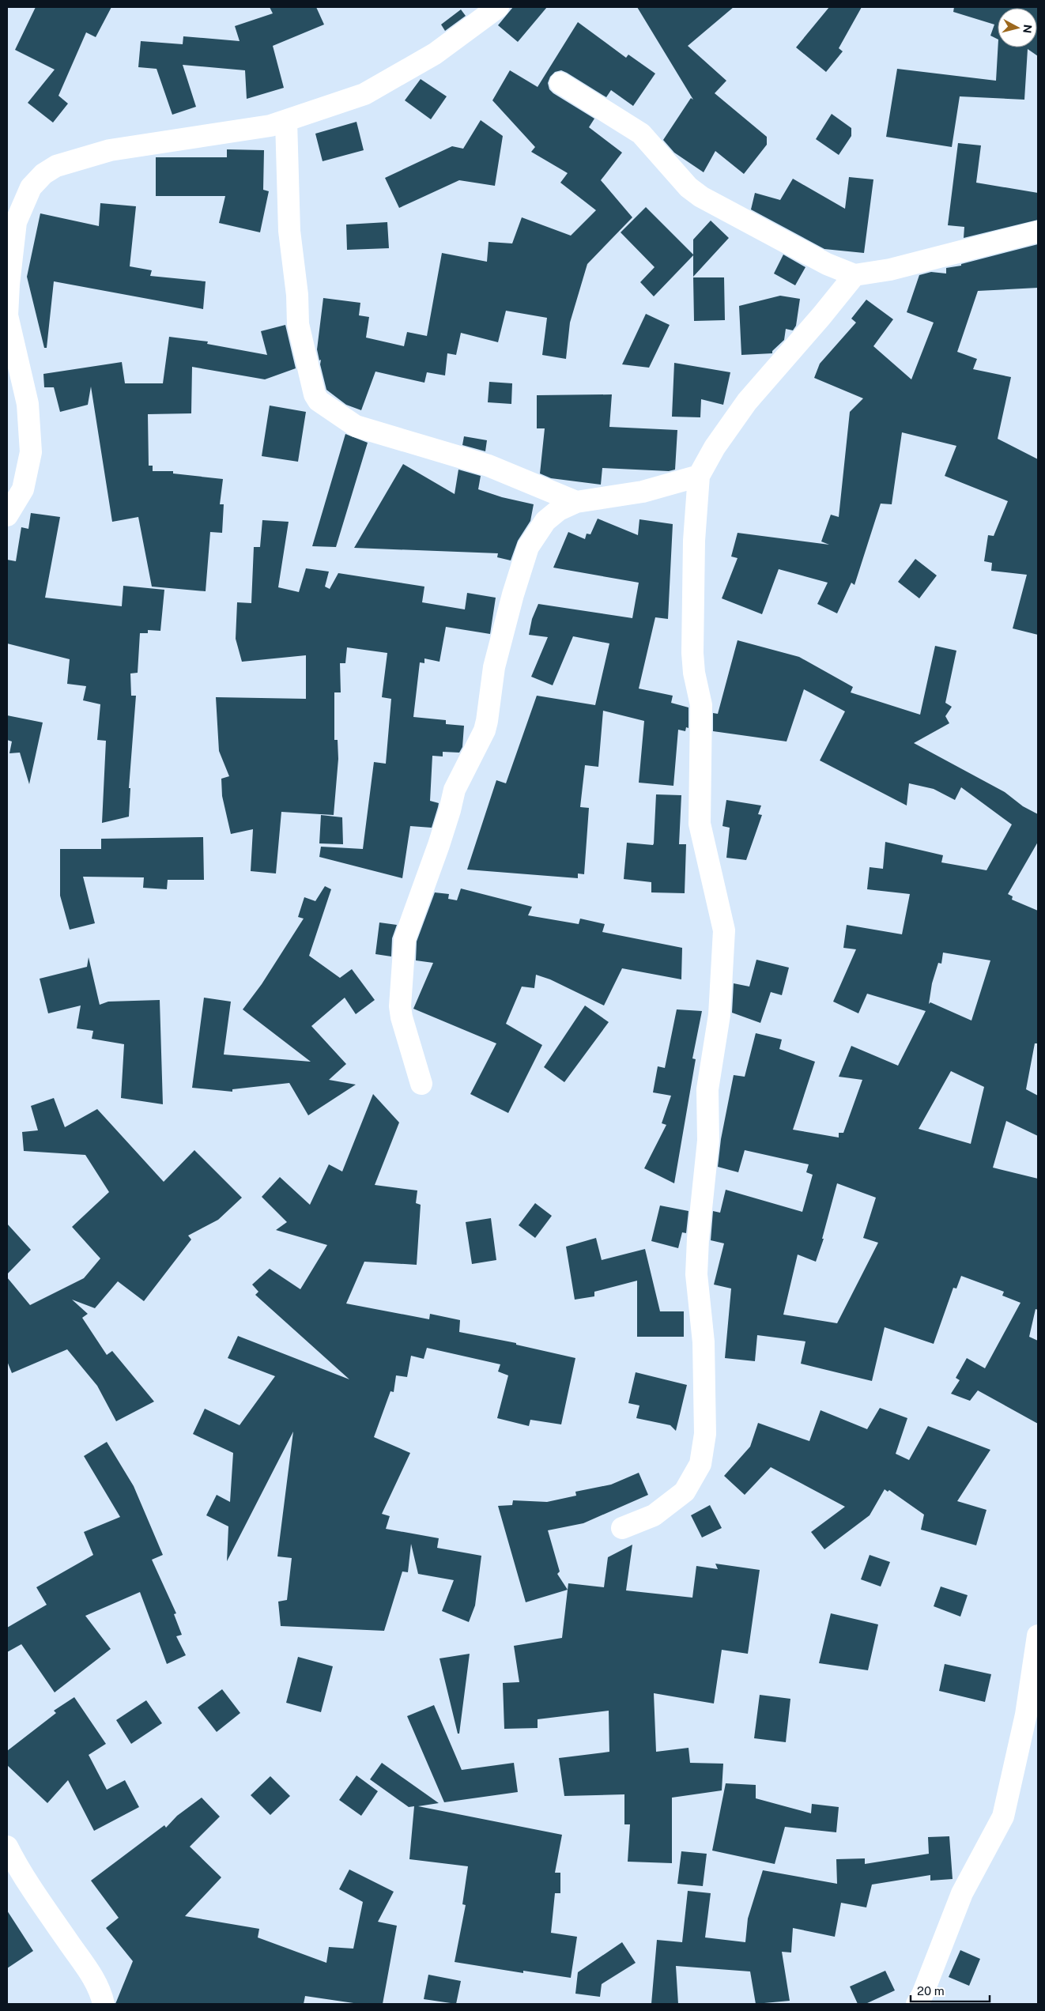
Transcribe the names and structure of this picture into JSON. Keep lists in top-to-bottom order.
{
  "scale_bar": "20 m",
  "north": "right"
}
